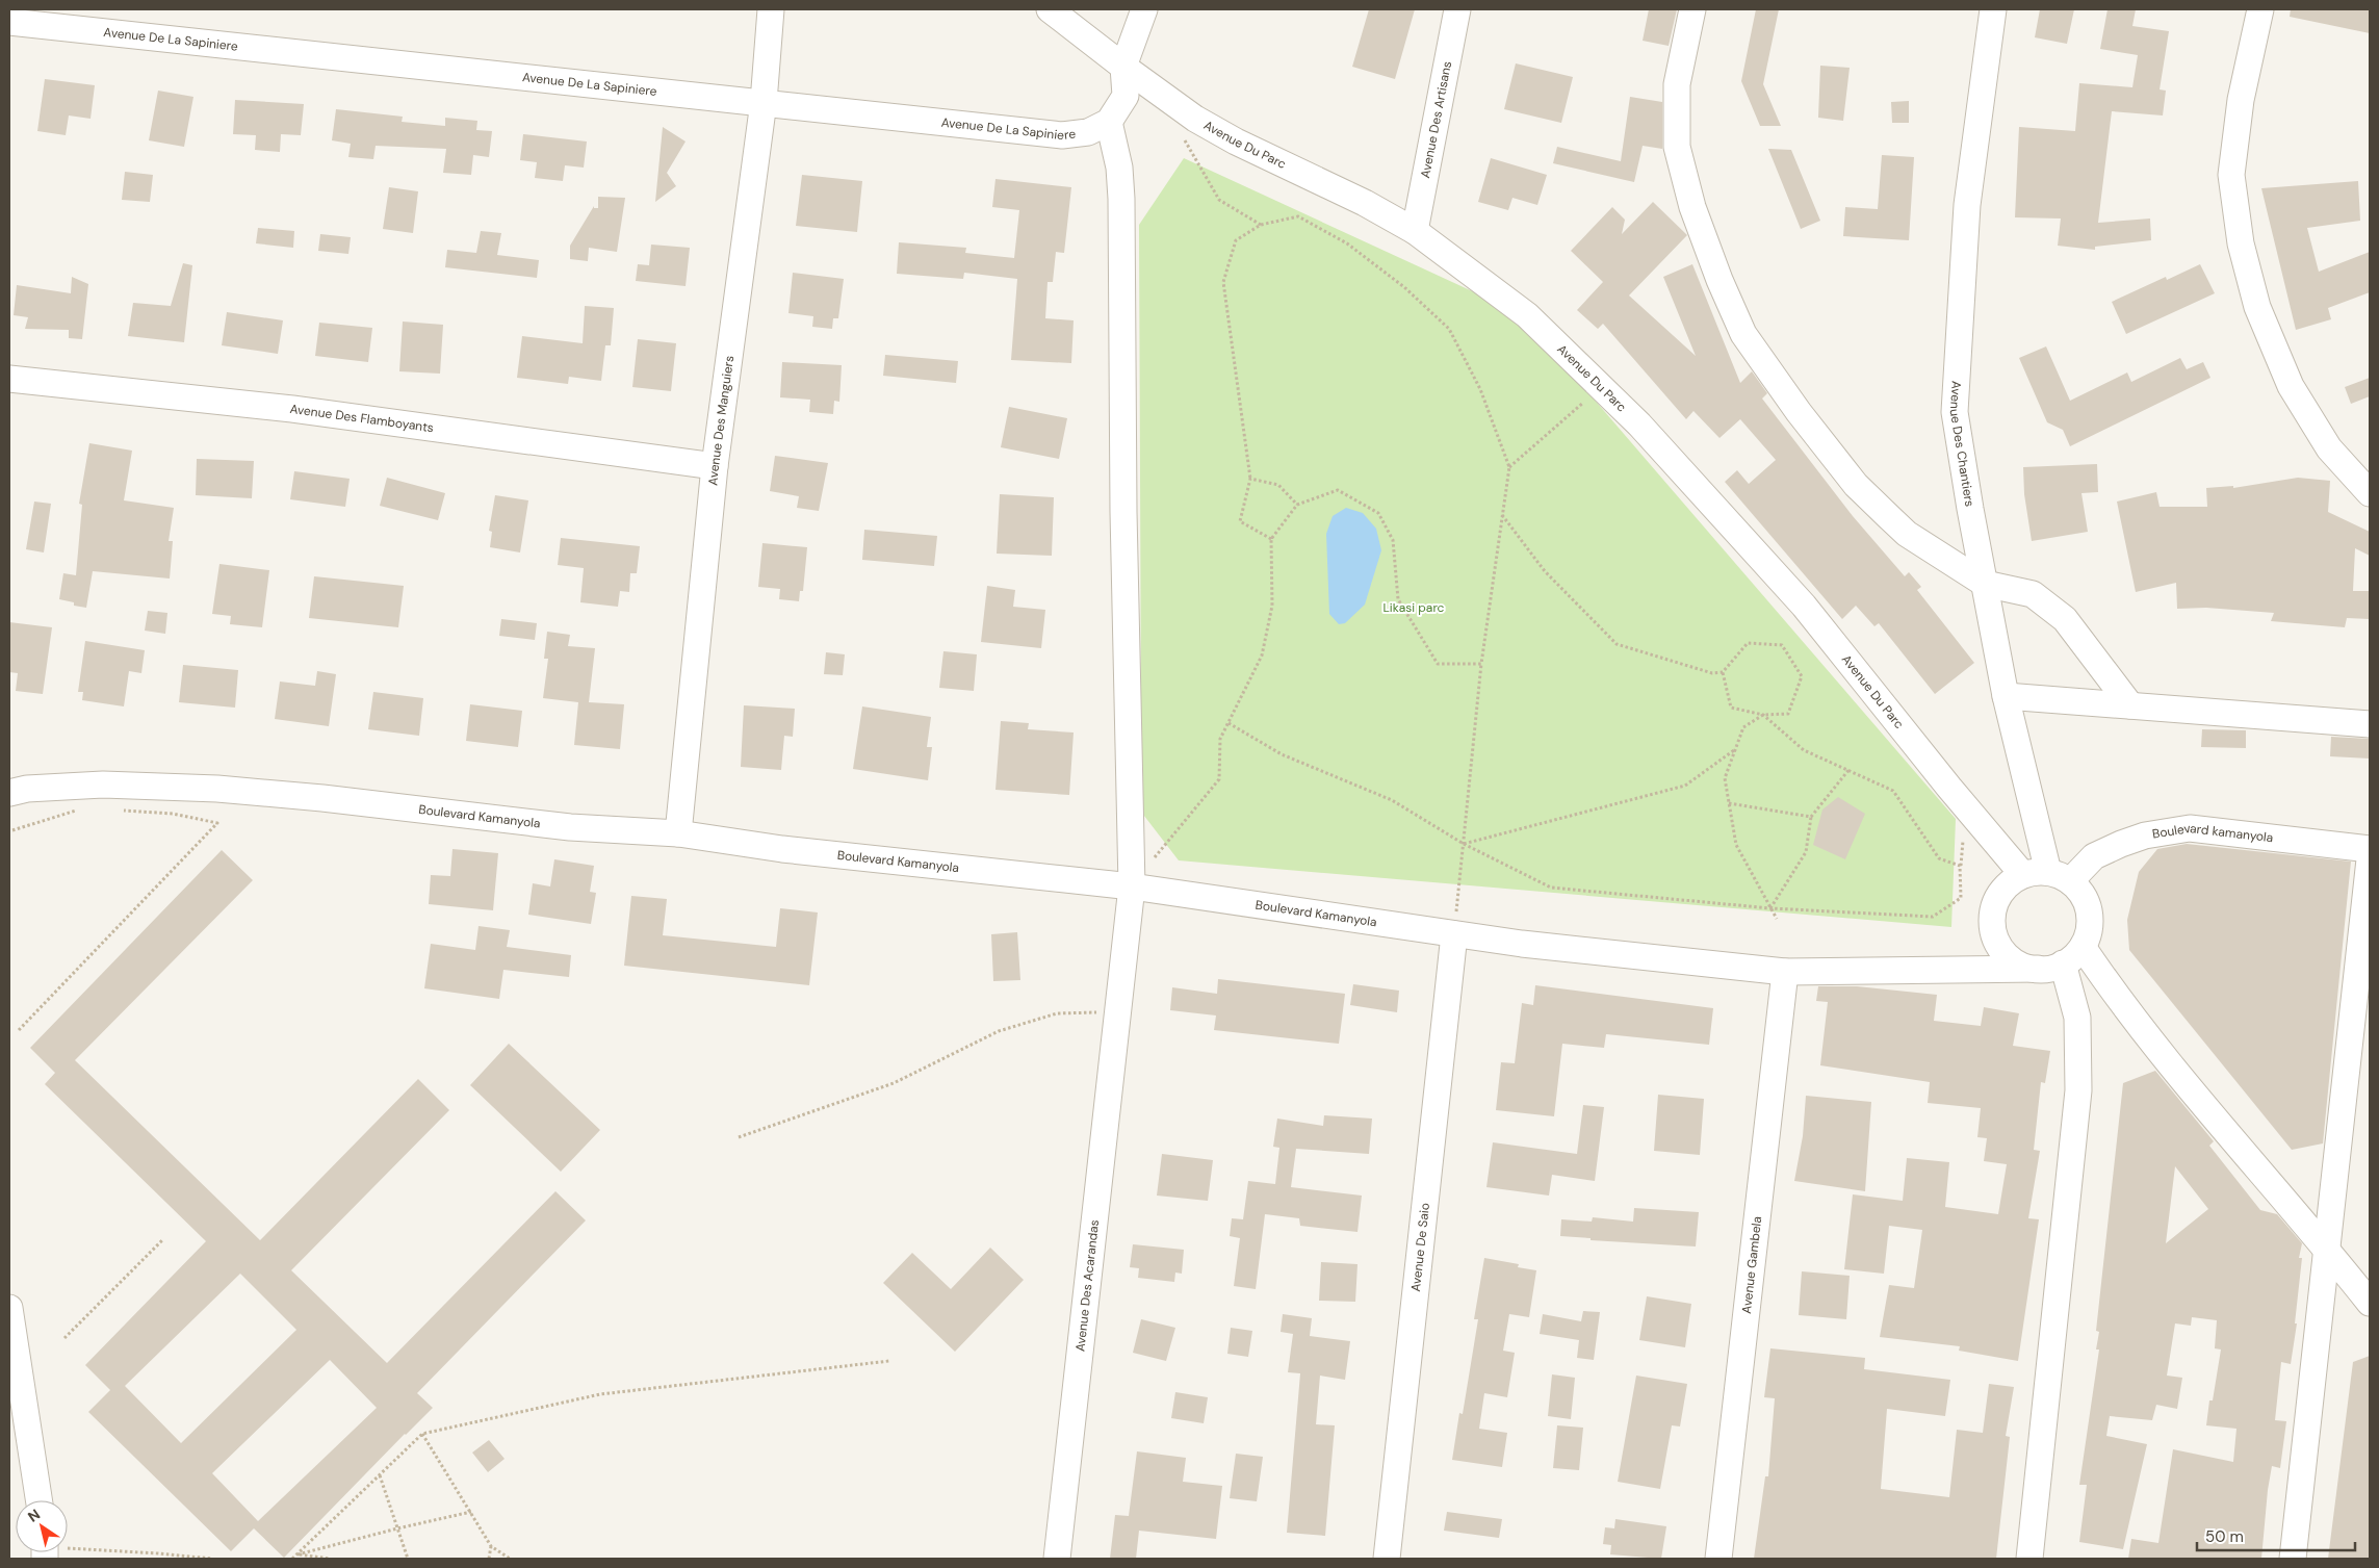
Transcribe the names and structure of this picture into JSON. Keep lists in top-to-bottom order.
{
  "streets": {
    "street": [
      "Avenue De La Sapiniere",
      "Avenue Des Artisans",
      "Avenue Du Parc",
      "Avenue Des Flamboyants",
      "Avenue Des Manguiers",
      "Avenue Des Chantiers",
      "Boulevard Kamanyola",
      "Boulevard kamanyola",
      "Avenue De Saio",
      "Avenue Gambela",
      "Avenue Des Acarandas"
    ]
  },
  "crossings": [
    ["Avenue De La Sapiniere", "Avenue Des Manguiers"],
    ["Avenue De La Sapiniere", "Avenue Des Acarandas"],
    ["Avenue Des Artisans", "Avenue Du Parc"],
    ["Avenue Du Parc", "Avenue Des Chantiers"],
    ["Avenue Du Parc", "Boulevard Kamanyola"],
    ["Avenue Du Parc", "Boulevard kamanyola"],
    ["Avenue Des Flamboyants", "Avenue Des Manguiers"],
    ["Avenue Des Manguiers", "Boulevard Kamanyola"],
    ["Avenue Des Chantiers", "Boulevard Kamanyola"],
    ["Avenue Des Chantiers", "Boulevard kamanyola"],
    ["Boulevard Kamanyola", "Boulevard kamanyola"],
    ["Boulevard Kamanyola", "Avenue De Saio"],
    ["Boulevard Kamanyola", "Avenue Gambela"],
    ["Boulevard Kamanyola", "Avenue Des Acarandas"]
  ],
  "parks": ["Likasi parc"],
  "scale_bar": "50 m",
  "north": "top left"
}
